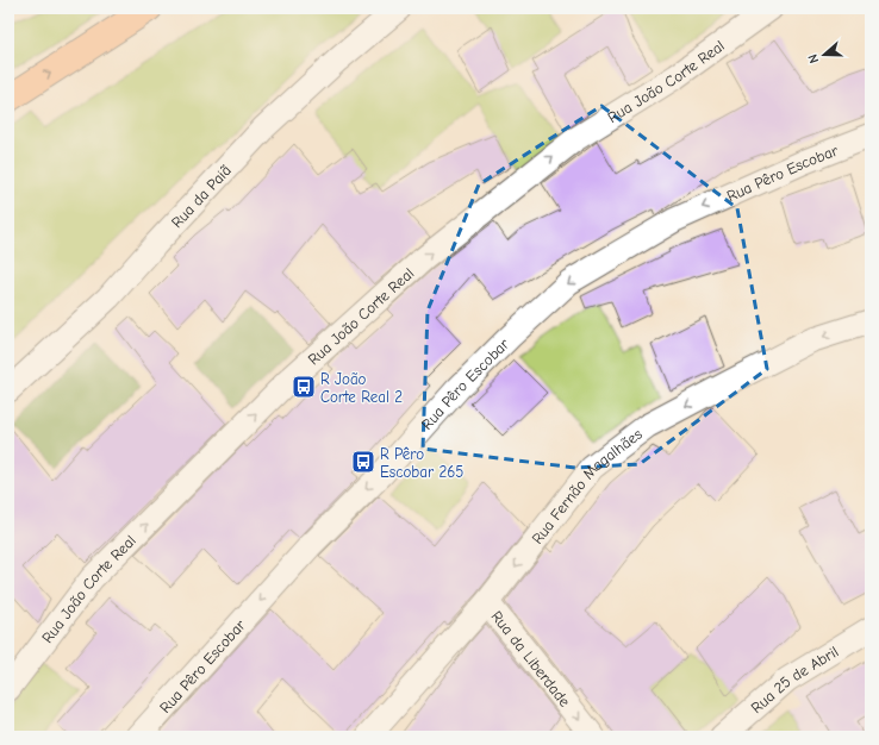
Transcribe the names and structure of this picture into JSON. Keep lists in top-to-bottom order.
{
  "streets": {
    "street": [
      "Rua João Corte Real",
      "Rua Pêro Escobar",
      "Rua da Paiã",
      "Rua Fernão Magalhães",
      "Rua da Liberdade",
      "Rua 25 de Abril"
    ]
  },
  "crossings": [
    ["Rua Fernão Magalhães", "Rua da Liberdade"]
  ],
  "one_way": [
    "Rua João Corte Real",
    "Rua Pêro Escobar",
    "Rua Fernão Magalhães",
    "Rua da Liberdade"
  ],
  "places": {
    "bus stop": ["R João Corte Real 2", "R Pêro Escobar 265"]
  },
  "north": "left"
}
